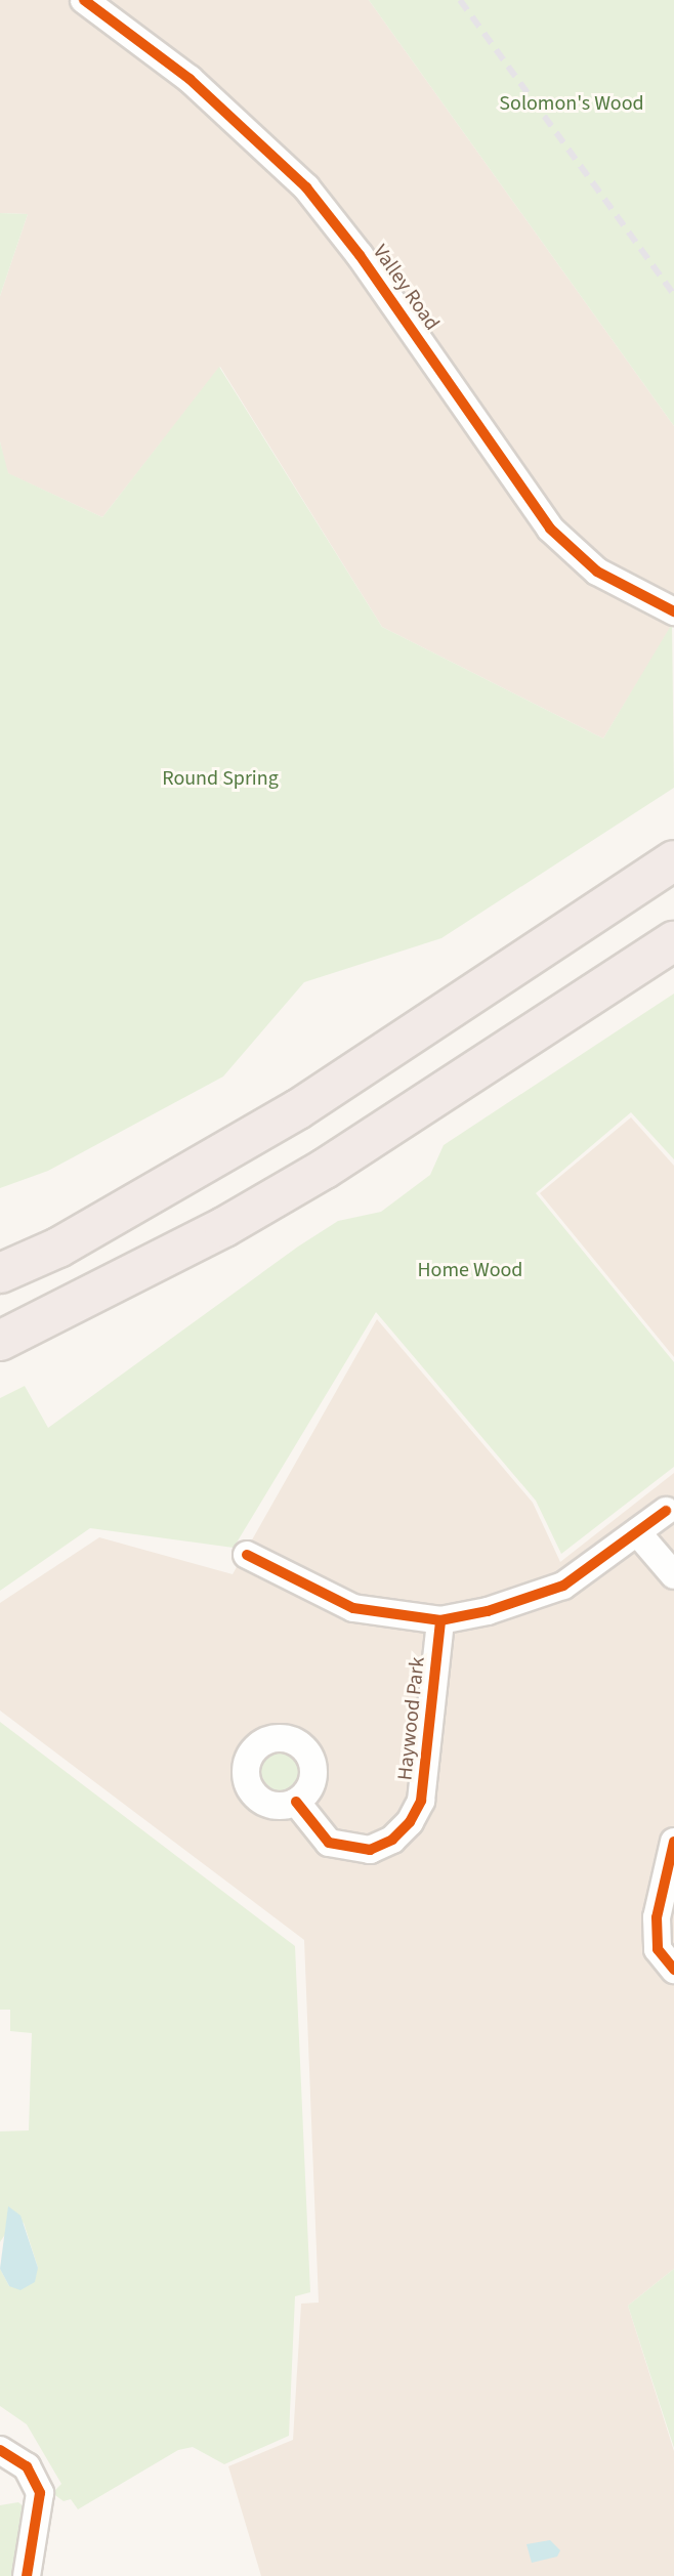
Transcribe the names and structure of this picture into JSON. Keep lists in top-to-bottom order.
{
  "streets": {
    "street": ["Valley Road", "Haywood Park"]
  },
  "parks": ["Solomon's Wood", "Round Spring", "Home Wood"]
}
